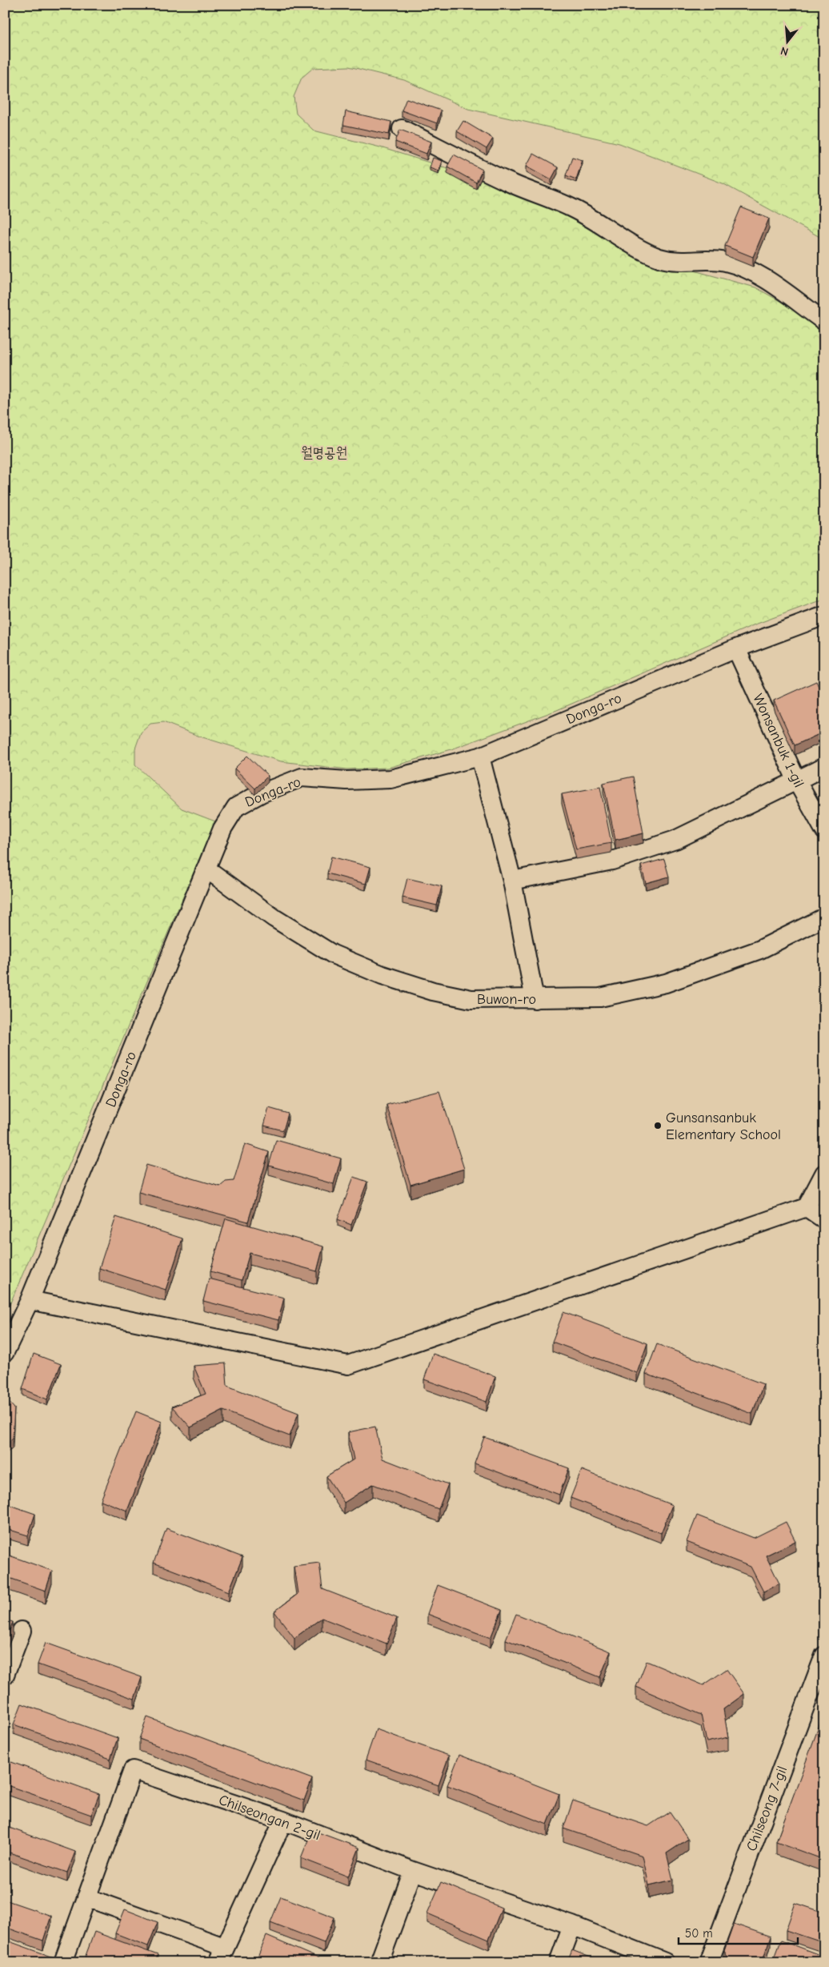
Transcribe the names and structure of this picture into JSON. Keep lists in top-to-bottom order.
{
  "streets": {
    "street": [
      "Donga-ro",
      "Wonsanbuk 1-gil",
      "Buwon-ro",
      "Chilseong 7-gil",
      "Chilseongan 2-gil"
    ]
  },
  "crossings": [
    ["Donga-ro", "Wonsanbuk 1-gil"],
    ["Donga-ro", "Buwon-ro"]
  ],
  "parks": ["월명공원"],
  "places": ["Gunsansanbuk Elementary School"],
  "scale_bar": "50 m",
  "north": "bottom"
}
